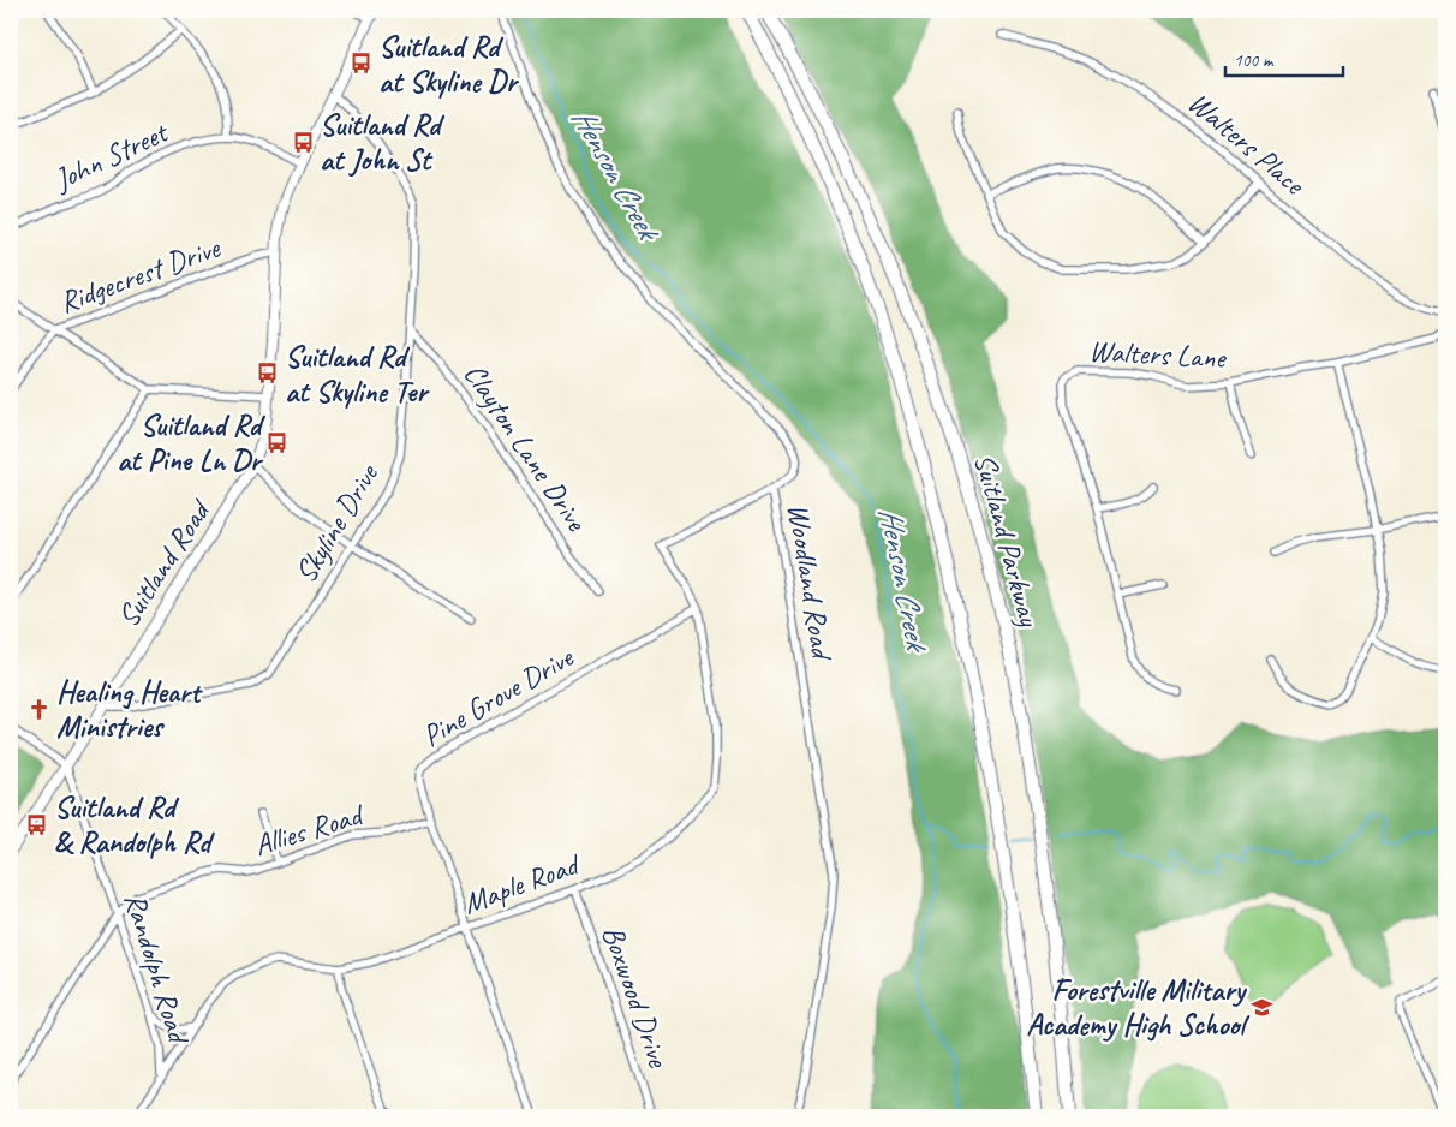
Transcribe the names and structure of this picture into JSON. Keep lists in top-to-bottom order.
{
  "streets": {
    "highway": ["Suitland Parkway"],
    "main road": ["Suitland Road"],
    "street": [
      "Walters Place",
      "John Street",
      "Ridgecrest Drive",
      "Walters Lane",
      "Clayton Lane Drive",
      "Skyline Drive",
      "Woodland Road",
      "Pine Grove Drive",
      "Allies Road",
      "Maple Road",
      "Randolph Road",
      "Boxwood Drive"
    ]
  },
  "crossings": [
    ["John Street", "Suitland Road"],
    ["Ridgecrest Drive", "Suitland Road"],
    ["Clayton Lane Drive", "Skyline Drive"],
    ["Skyline Drive", "Suitland Road"],
    ["Suitland Road", "Randolph Road"],
    ["Woodland Road", "Maple Road"],
    ["Pine Grove Drive", "Allies Road"],
    ["Pine Grove Drive", "Maple Road"],
    ["Allies Road", "Randolph Road"],
    ["Maple Road", "Randolph Road"],
    ["Maple Road", "Boxwood Drive"]
  ],
  "water": ["Henson Creek"],
  "places": {
    "bus stop": [
      "Suitland Rd at Skyline Dr",
      "Suitland Rd at John St",
      "Suitland Rd at Skyline Ter",
      "Suitland Rd at Pine Ln Dr",
      "Suitland Rd & Randolph Rd"
    ],
    "church": ["Healing Heart Ministries"],
    "school or university": ["Forestville Military Academy High School"]
  },
  "scale_bar": "100 m"
}
